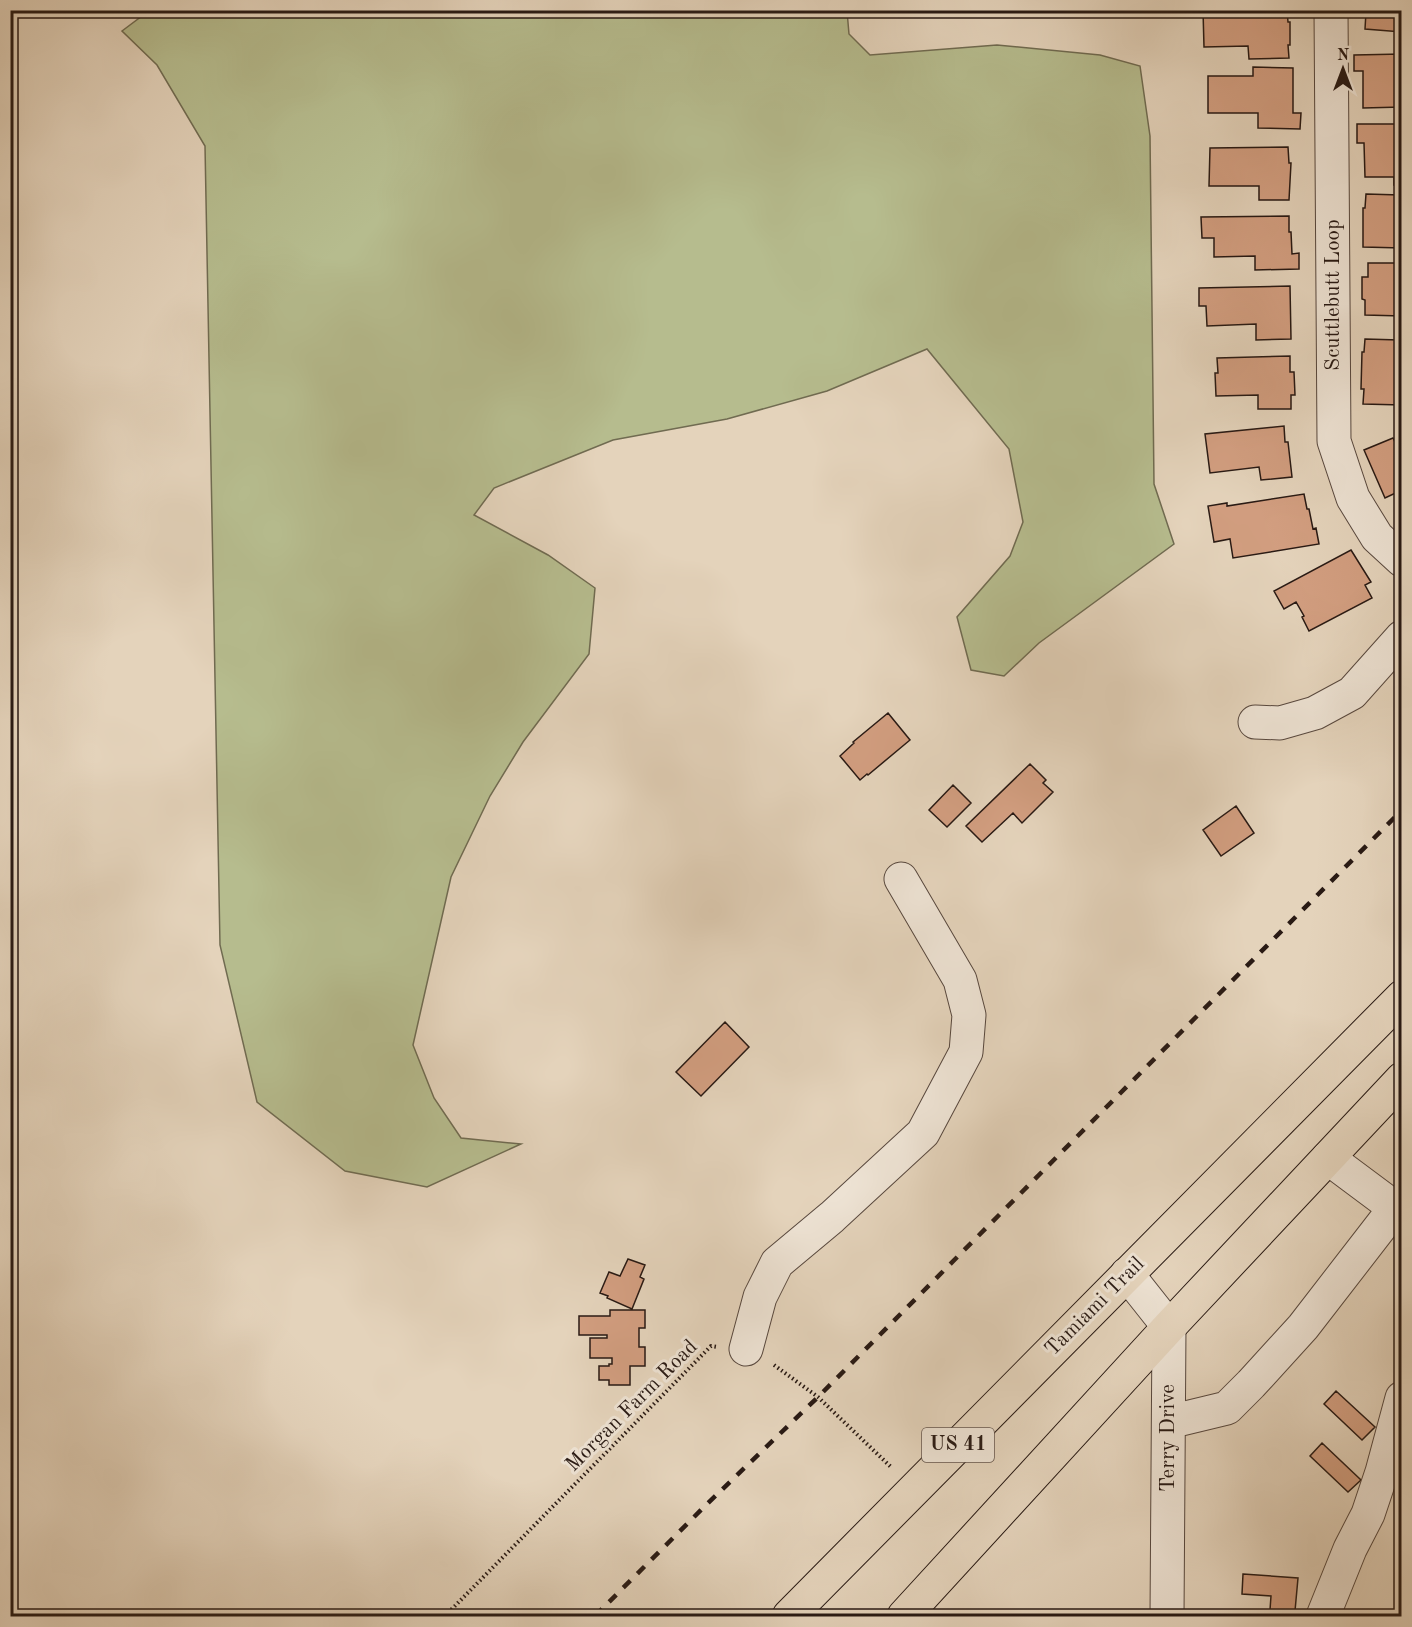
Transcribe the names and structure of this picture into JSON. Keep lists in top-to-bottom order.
{
  "streets": {
    "main road": ["Tamiami Trail", "US 41"],
    "street": ["Scuttlebutt Loop", "Terry Drive"],
    "path": ["Morgan Farm Road"]
  },
  "crossings": [
    ["Tamiami Trail", "Morgan Farm Road"]
  ],
  "north": "top"
}
